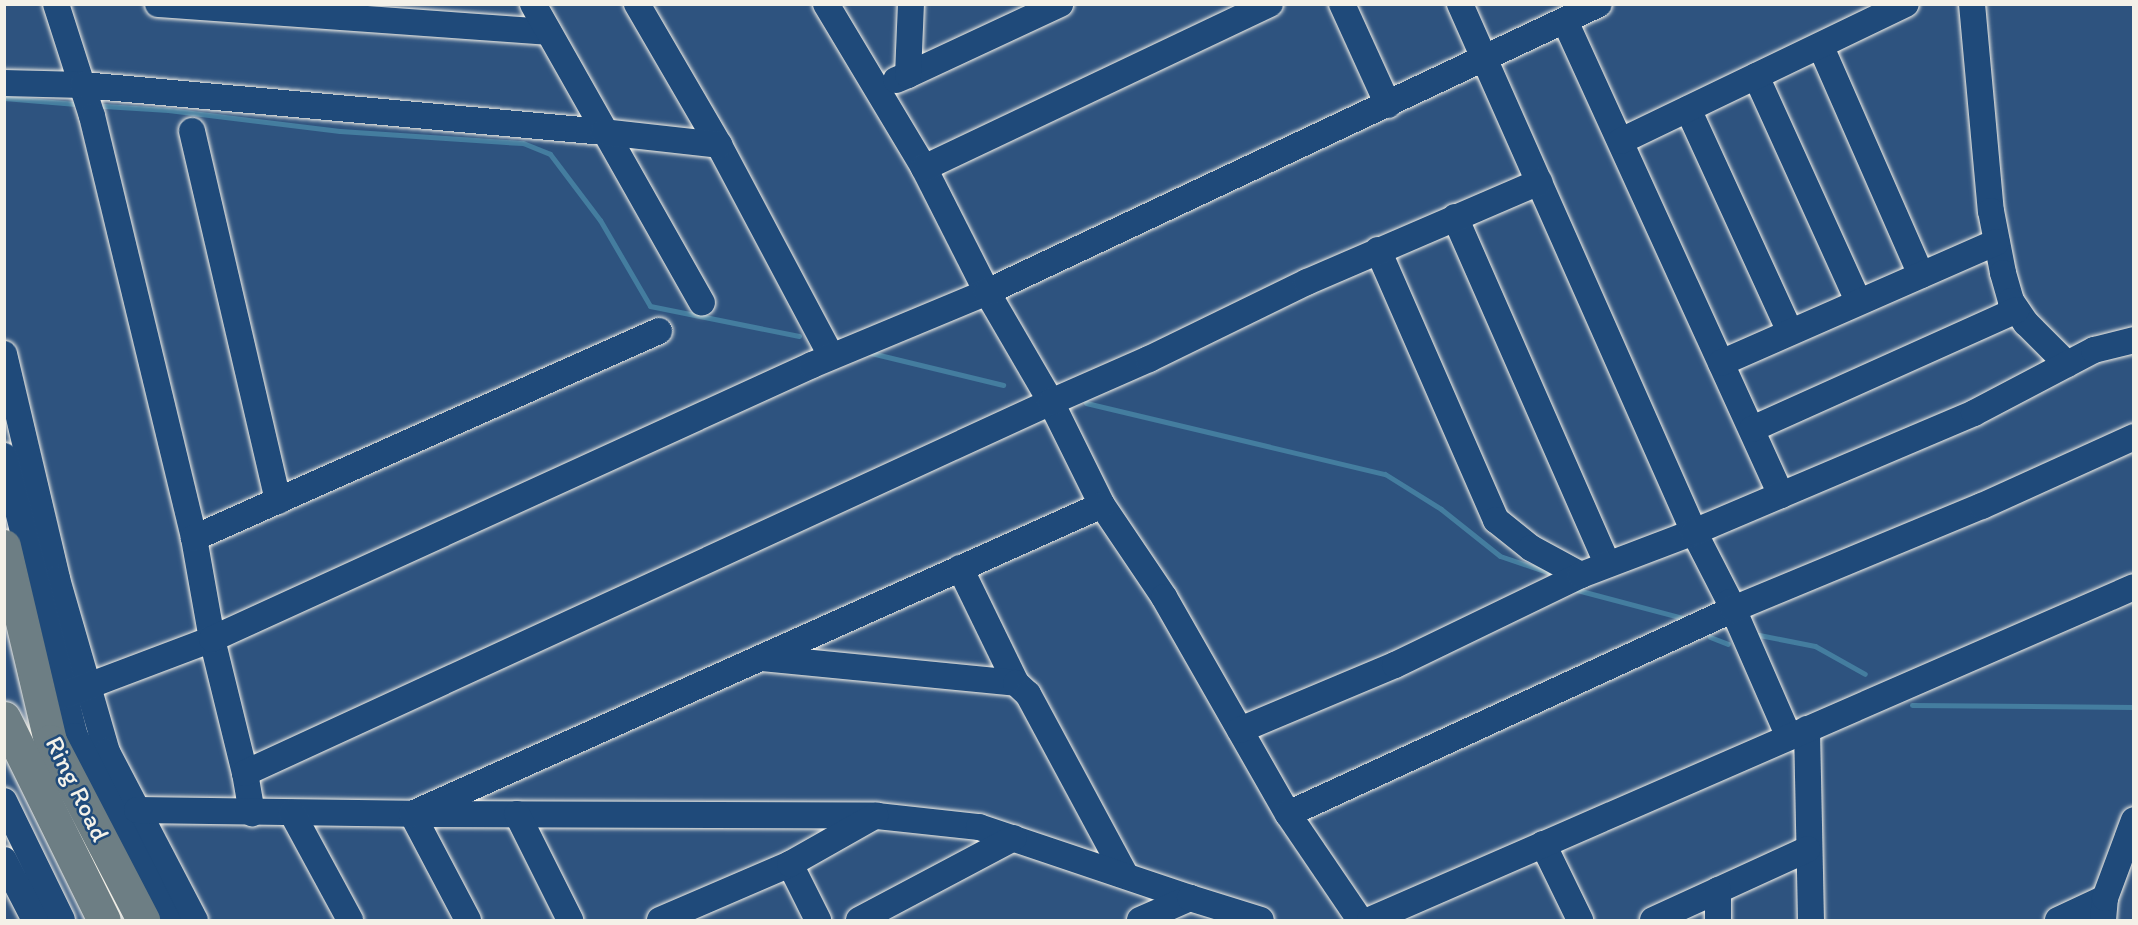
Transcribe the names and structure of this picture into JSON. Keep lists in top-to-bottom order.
{
  "streets": {
    "highway": ["Ring Road"]
  }
}
